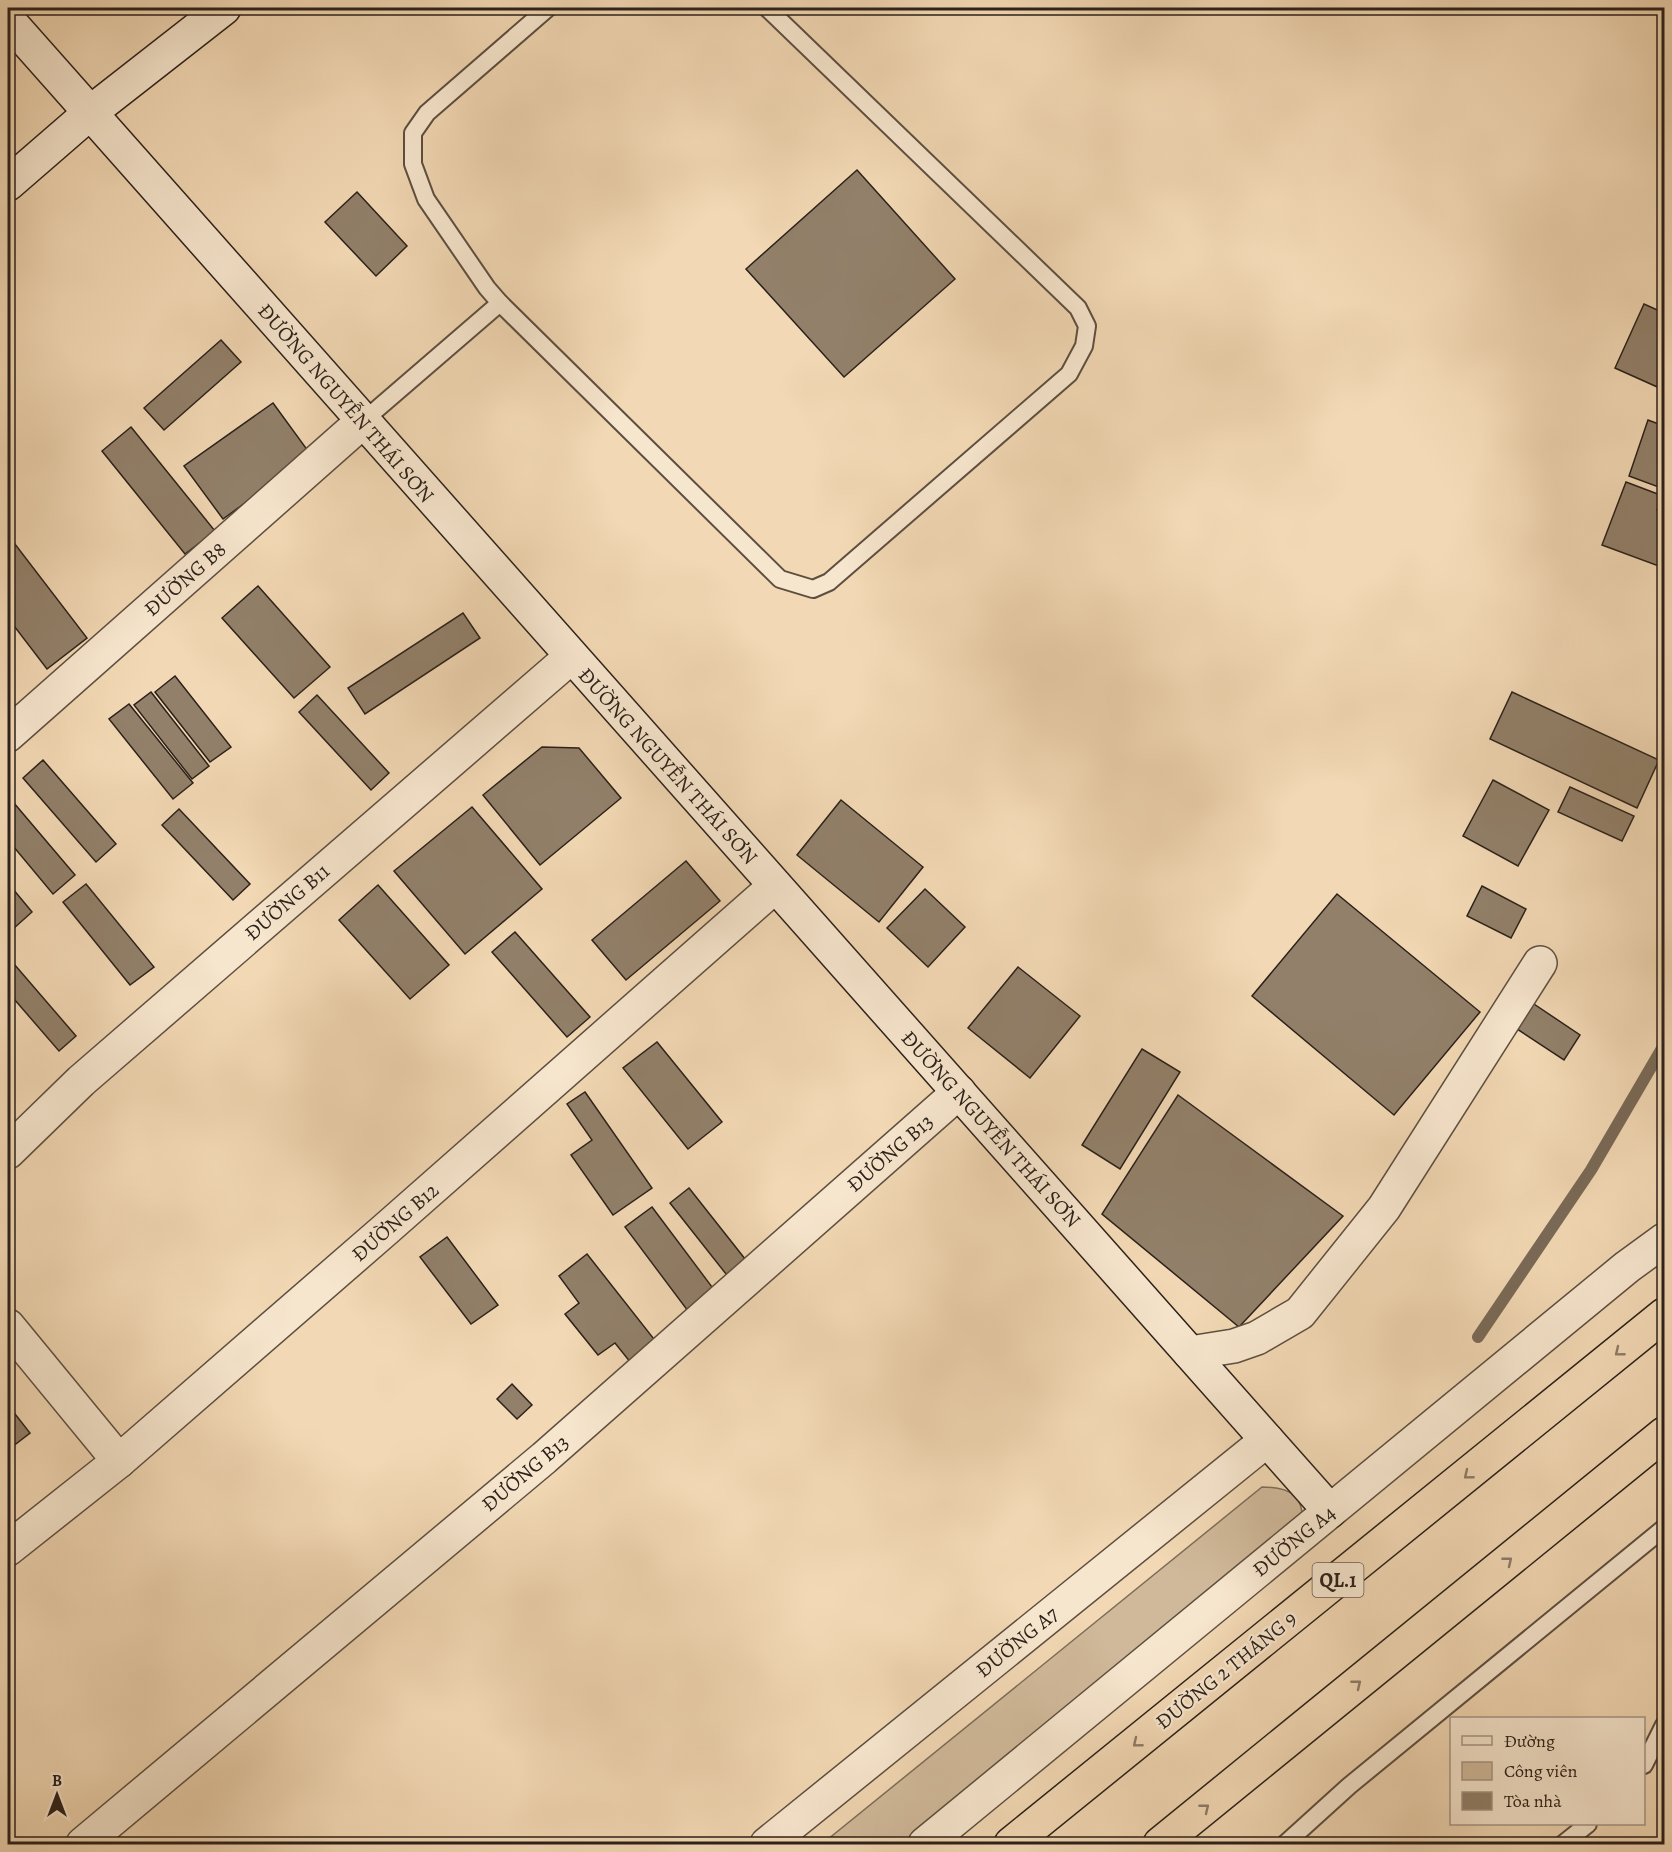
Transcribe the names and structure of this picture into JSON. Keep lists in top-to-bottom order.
{
  "streets": {
    "highway": ["QL.1", "ĐƯỜNG 2 THÁNG 9"],
    "street": [
      "ĐƯỜNG NGUYỄN THÁI SƠN",
      "ĐƯỜNG B8",
      "ĐƯỜNG B11",
      "ĐƯỜNG B13",
      "ĐƯỜNG B12",
      "ĐƯỜNG A4",
      "ĐƯỜNG A7"
    ]
  },
  "crossings": [
    ["ĐƯỜNG NGUYỄN THÁI SƠN", "ĐƯỜNG B8"],
    ["ĐƯỜNG NGUYỄN THÁI SƠN", "ĐƯỜNG B11"],
    ["ĐƯỜNG NGUYỄN THÁI SƠN", "ĐƯỜNG B13"],
    ["ĐƯỜNG NGUYỄN THÁI SƠN", "ĐƯỜNG B12"],
    ["ĐƯỜNG NGUYỄN THÁI SƠN", "ĐƯỜNG A4"],
    ["ĐƯỜNG NGUYỄN THÁI SƠN", "ĐƯỜNG A7"]
  ],
  "legend": ["Đường", "Công viên", "Tòa nhà"],
  "north": "top"
}
